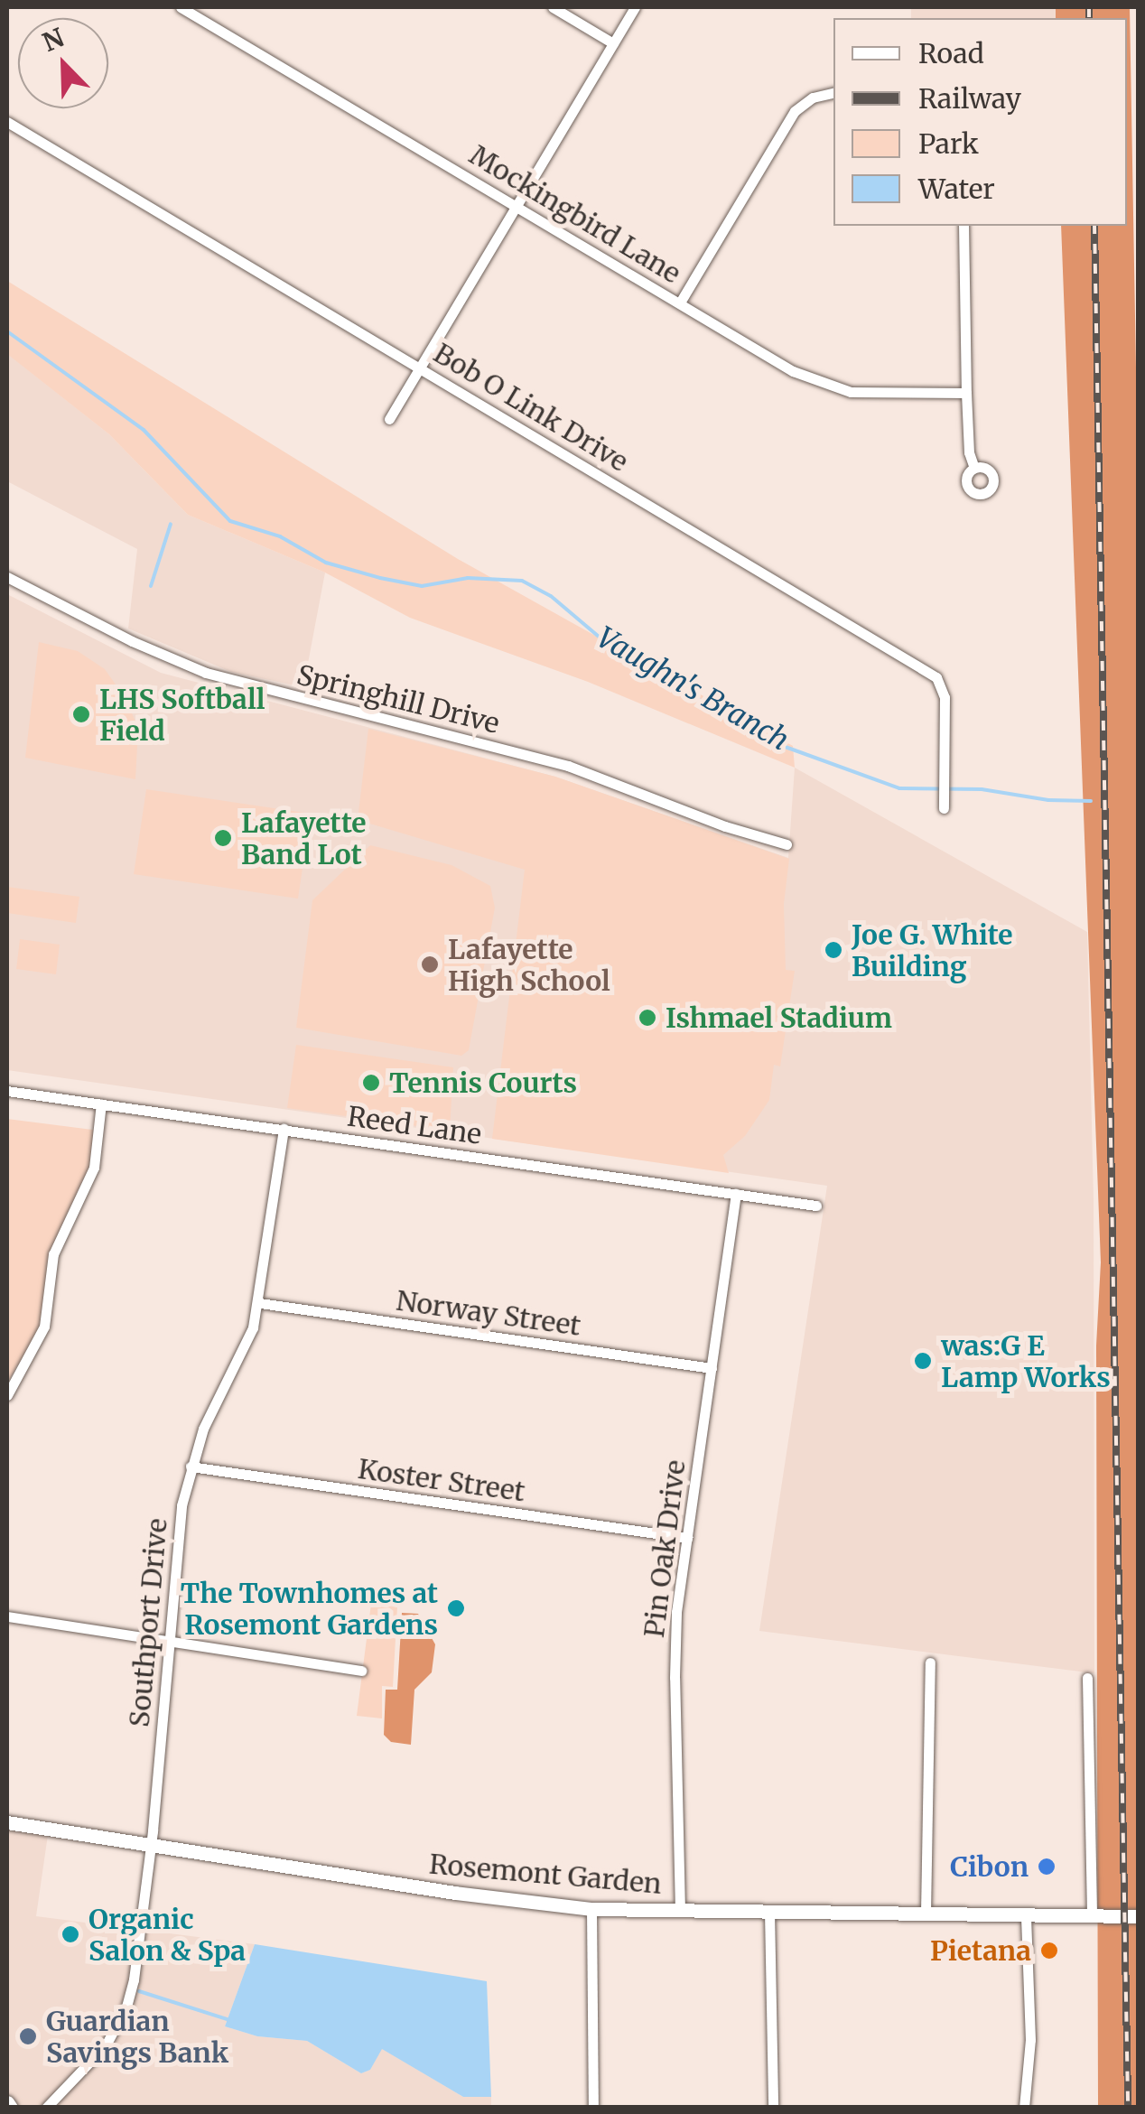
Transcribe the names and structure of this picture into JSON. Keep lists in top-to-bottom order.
{
  "streets": {
    "street": [
      "Mockingbird Lane",
      "Bob O Link Drive",
      "Springhill Drive",
      "Reed Lane",
      "Norway Street",
      "Koster Street",
      "Pin Oak Drive",
      "Southport Drive",
      "Rosemont Garden"
    ]
  },
  "crossings": [
    ["Reed Lane", "Pin Oak Drive"],
    ["Reed Lane", "Southport Drive"],
    ["Norway Street", "Pin Oak Drive"],
    ["Norway Street", "Southport Drive"],
    ["Koster Street", "Pin Oak Drive"],
    ["Koster Street", "Southport Drive"],
    ["Pin Oak Drive", "Rosemont Garden"],
    ["Southport Drive", "Rosemont Garden"]
  ],
  "water": ["Vaughn's Branch"],
  "places": [
    "LHS Softball Field",
    "Lafayette Band Lot",
    "Joe G. White Building",
    "Lafayette High School",
    "Ishmael Stadium",
    "Tennis Courts",
    "was:G E Lamp Works",
    "The Townhomes at Rosemont Gardens",
    "Cibon",
    "Organic Salon & Spa",
    "Pietana",
    "Guardian Savings Bank"
  ],
  "legend": [
    "Road",
    "Railway",
    "Park",
    "Water"
  ],
  "north": "top left"
}
